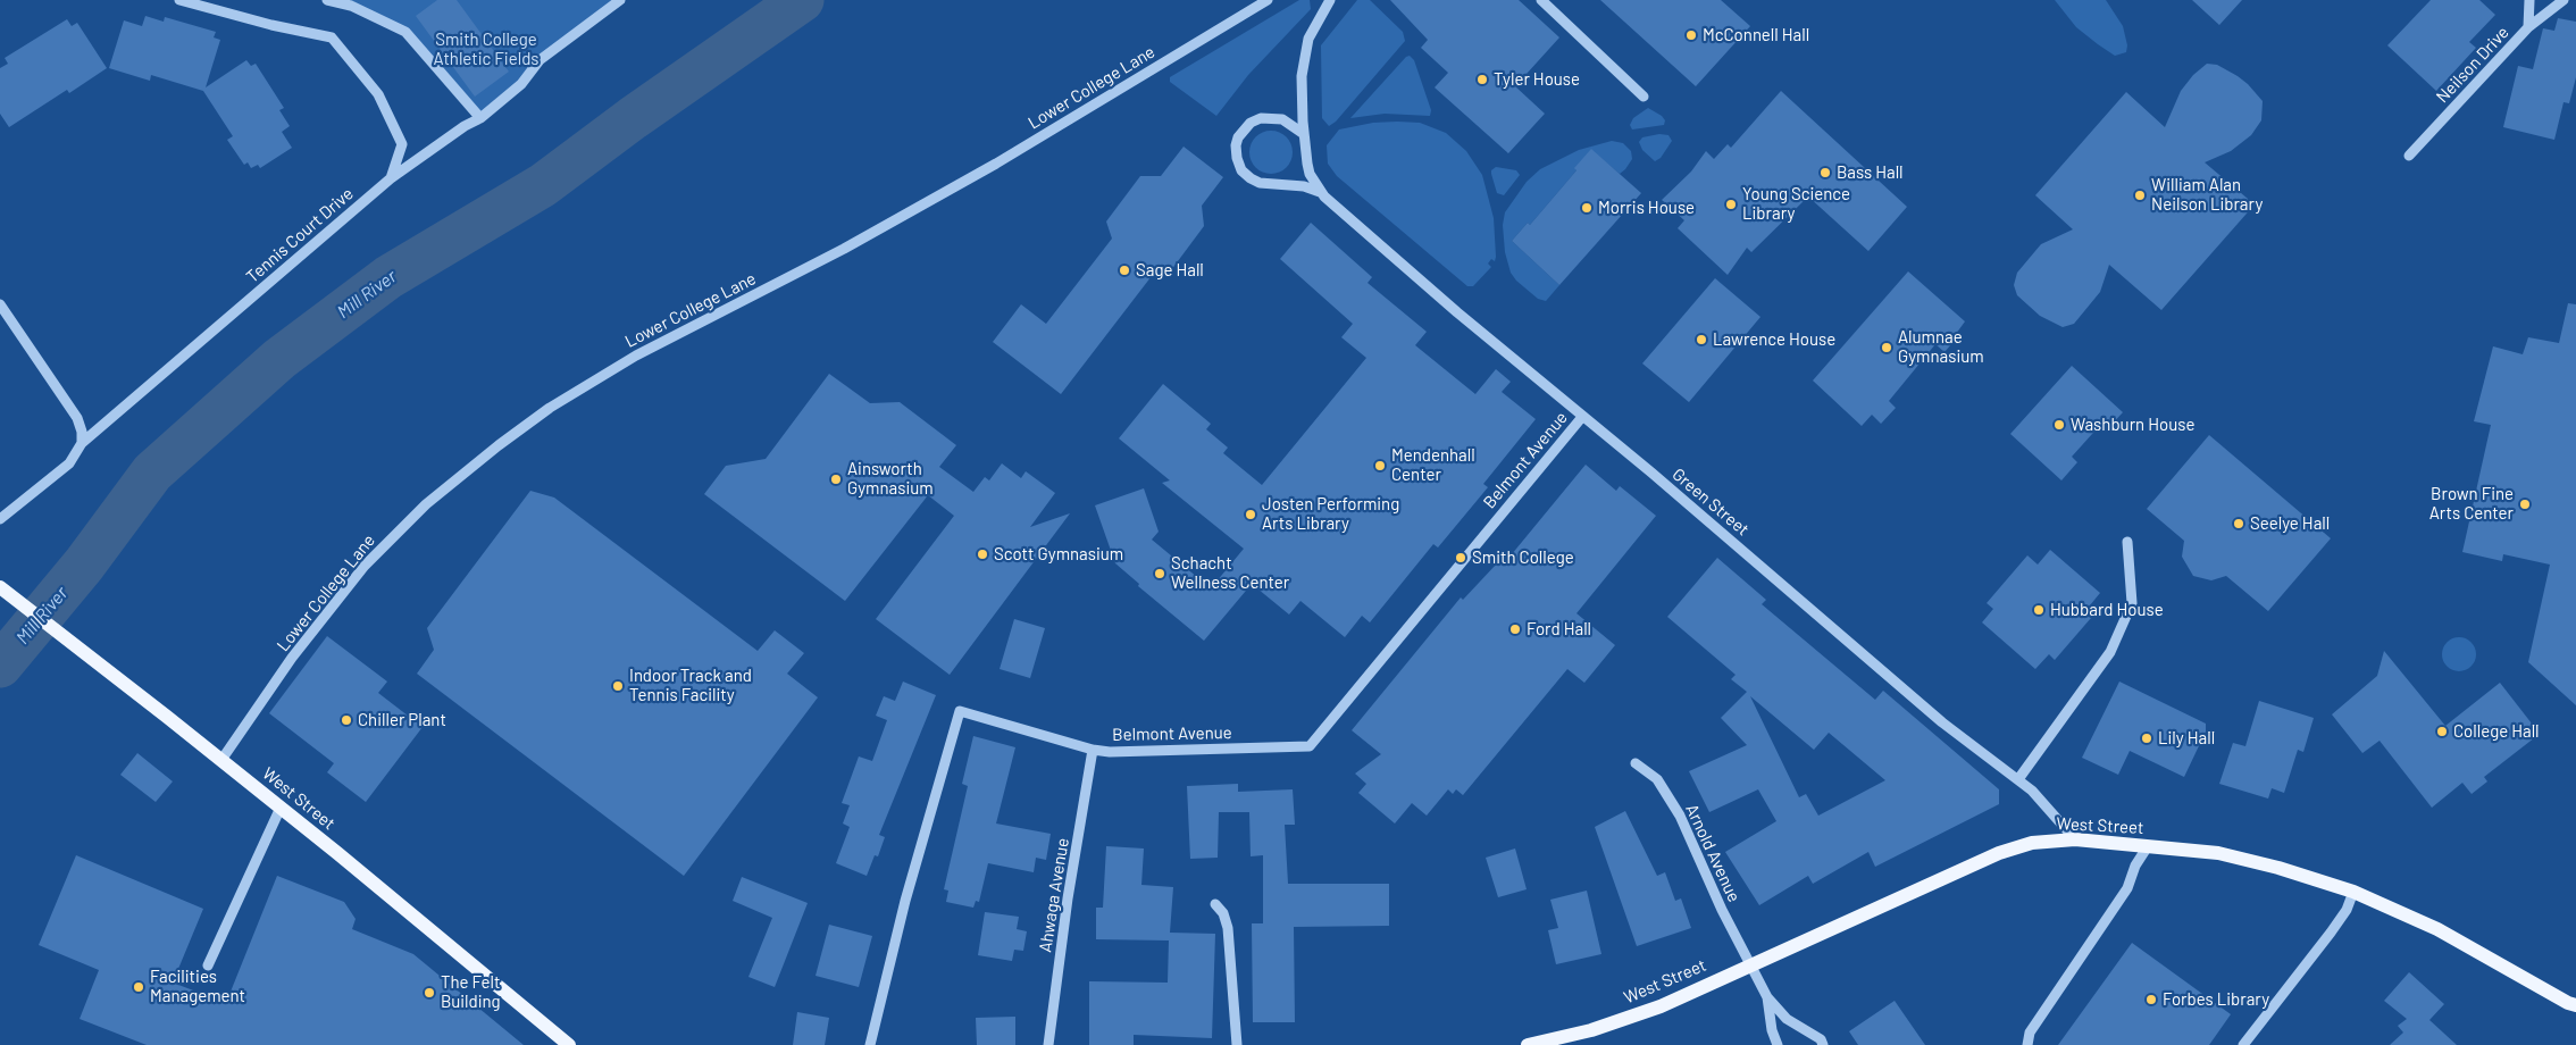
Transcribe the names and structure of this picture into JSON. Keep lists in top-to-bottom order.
{
  "streets": {
    "main road": ["West Street"],
    "street": [
      "Neilson Drive",
      "Lower College Lane",
      "Tennis Court Drive",
      "Belmont Avenue",
      "Green Street",
      "Arnold Avenue",
      "Ahwaga Avenue"
    ]
  },
  "crossings": [
    ["Lower College Lane", "West Street"],
    ["Belmont Avenue", "Green Street"],
    ["Belmont Avenue", "Ahwaga Avenue"],
    ["Green Street", "West Street"],
    ["West Street", "Arnold Avenue"]
  ],
  "water": ["Mill River"],
  "parks": ["Smith College Athletic Fields"],
  "places": [
    "McConnell Hall",
    "Tyler House",
    "Bass Hall",
    "William Alan Neilson Library",
    "Young Science Library",
    "Morris House",
    "Sage Hall",
    "Lawrence House",
    "Alumnae Gymnasium",
    "Washburn House",
    "Mendenhall Center",
    "Ainsworth Gymnasium",
    "Brown Fine Arts Center",
    "Josten Performing Arts Library",
    "Seelye Hall",
    "Scott Gymnasium",
    "Smith College",
    "Schacht Wellness Center",
    "Hubbard House",
    "Ford Hall",
    "Indoor Track and Tennis Facility",
    "Chiller Plant",
    "College Hall",
    "Lily Hall",
    "Facilities Management",
    "The Felt Building",
    "Forbes Library"
  ]
}
